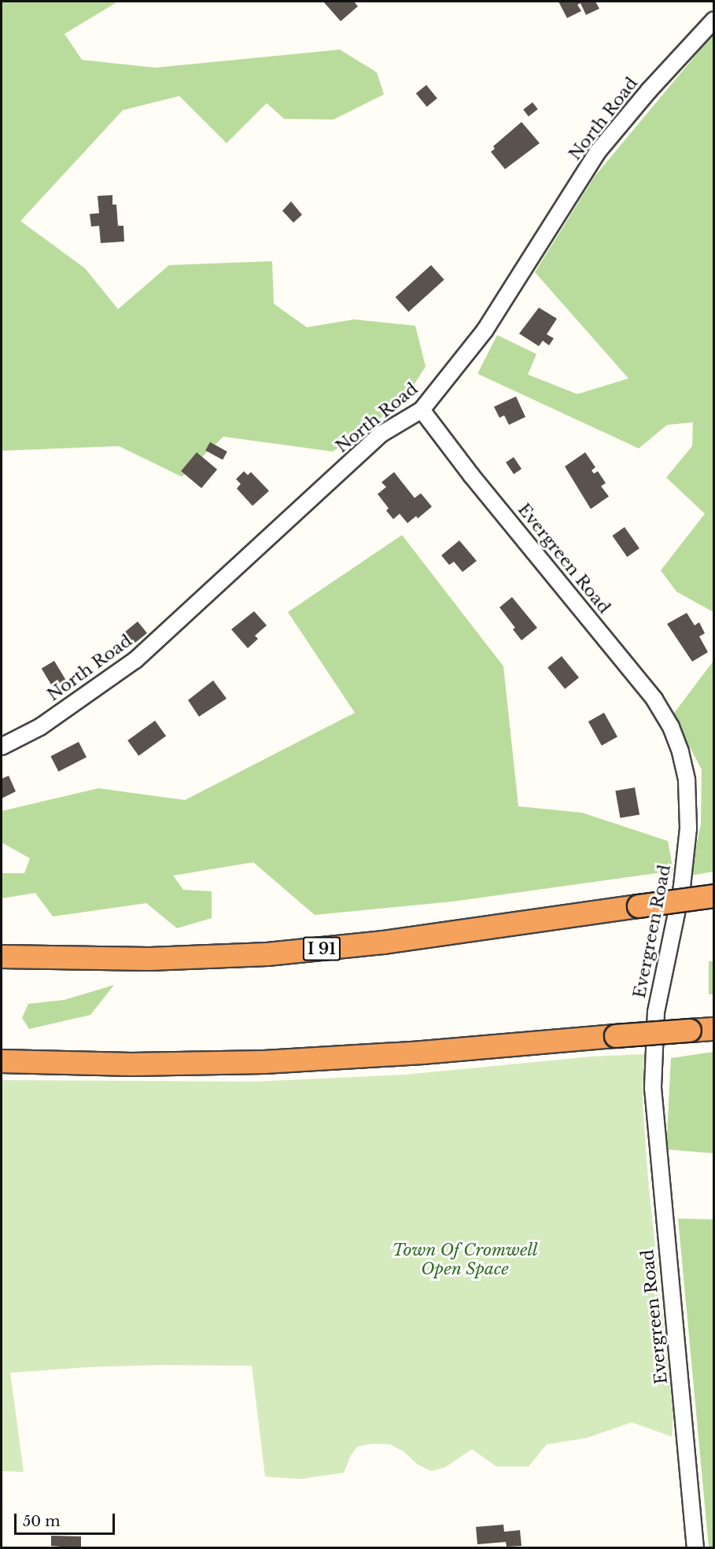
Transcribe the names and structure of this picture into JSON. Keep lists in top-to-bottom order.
{
  "streets": {
    "highway": ["I 91"],
    "street": ["North Road", "Evergreen Road"]
  },
  "crossings": [
    ["North Road", "Evergreen Road"]
  ],
  "parks": ["Town Of Cromwell Open Space"],
  "scale_bar": "50 m"
}
